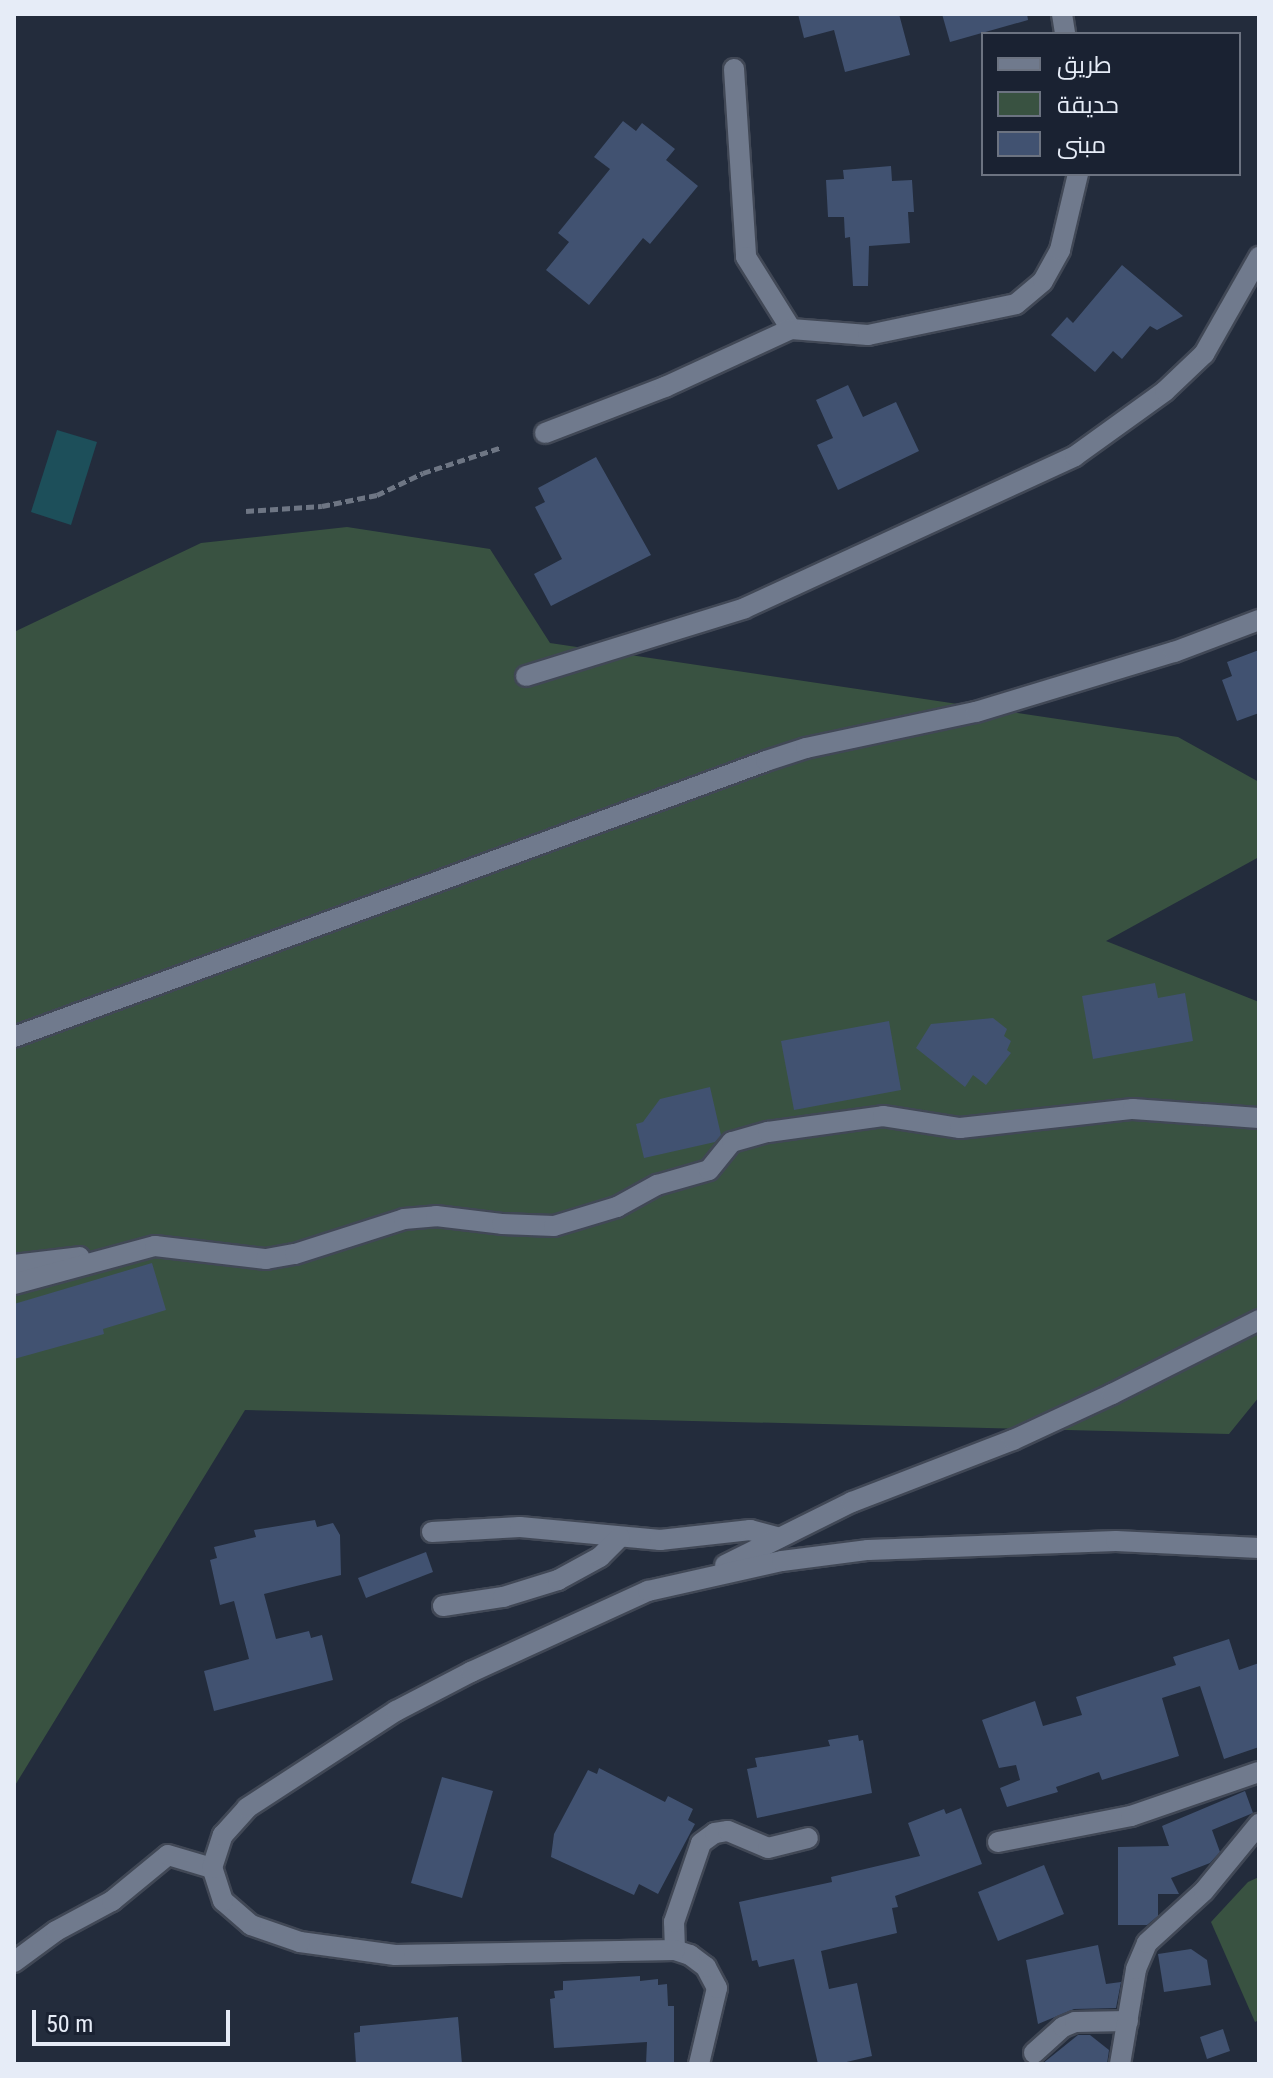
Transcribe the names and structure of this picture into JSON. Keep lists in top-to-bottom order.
{
  "legend": ["طريق", "حديقة", "مبنى"],
  "scale_bar": "50 m"
}
